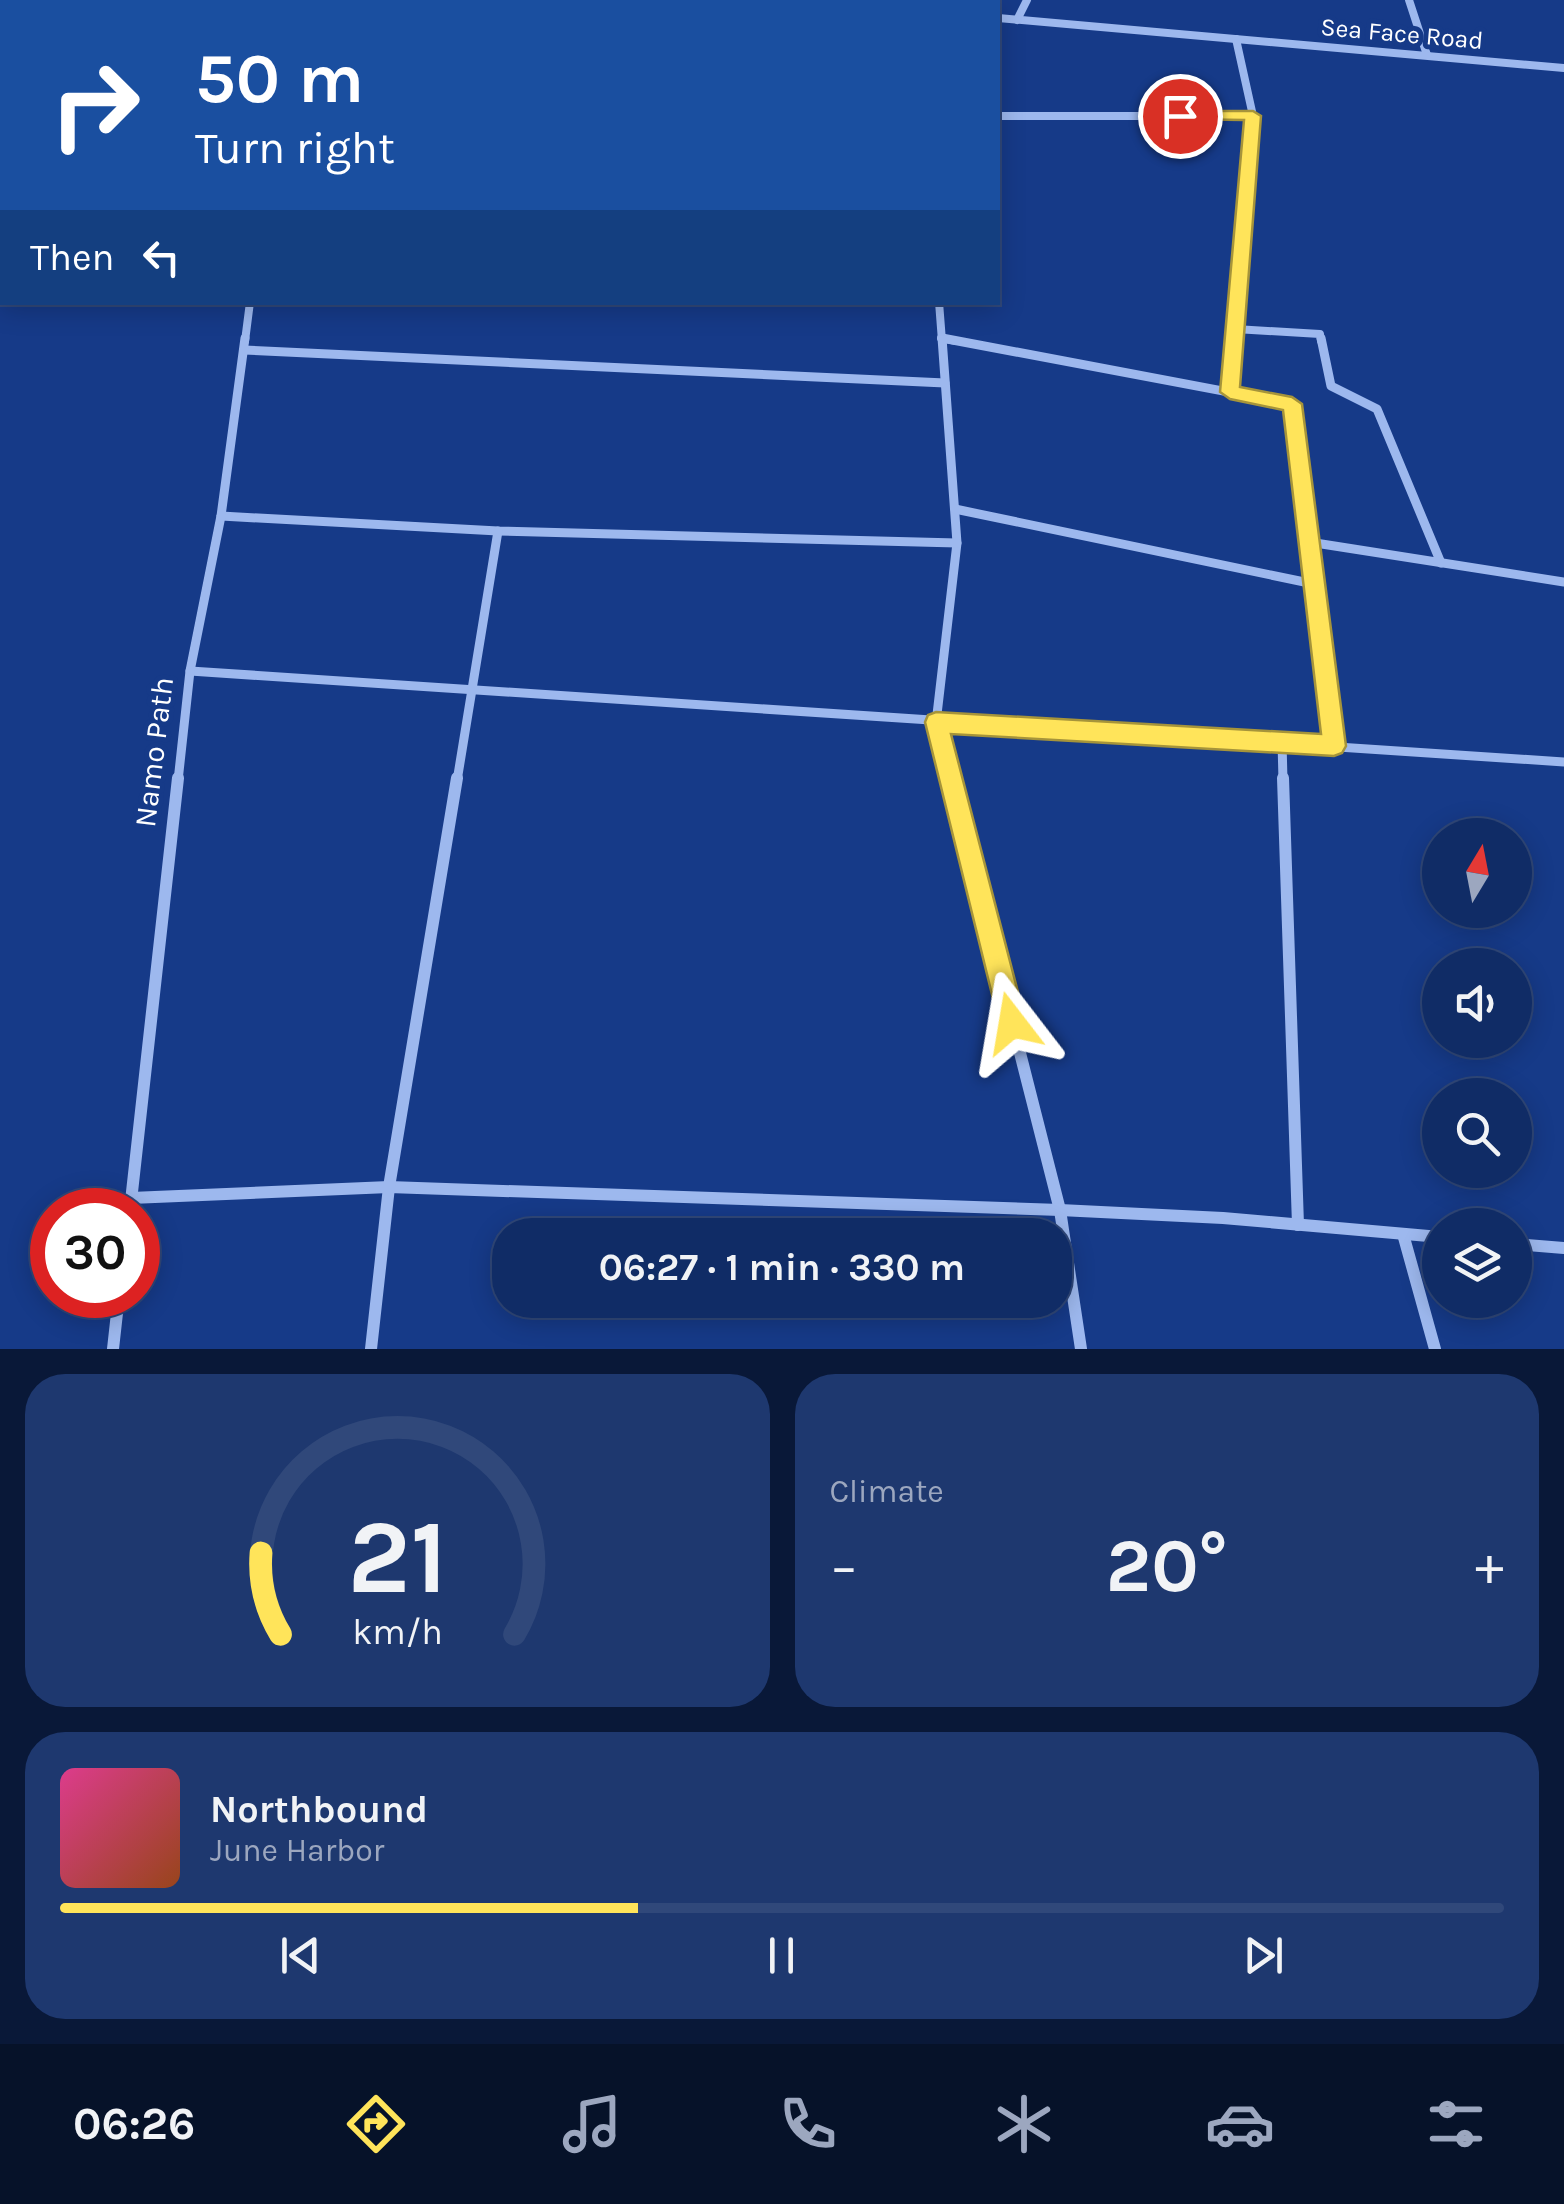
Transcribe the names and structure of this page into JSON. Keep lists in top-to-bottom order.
{
  "streets": {
    "street": ["Sea Face Road", "Namo Path"]
  },
  "north": "top",
  "page": {
    "turn": ["50 m", "Turn right"],
    "then": "Then",
    "limit": "30",
    "trip": "06:27 · 1 min · 330 m",
    "tile": "Climate",
    "heat": ["−", "20°", "+"],
    "song": ["Northbound", "June Harbor"],
    "tabs": "06:26",
    "gauge": ["21", "km/h"]
  }
}
